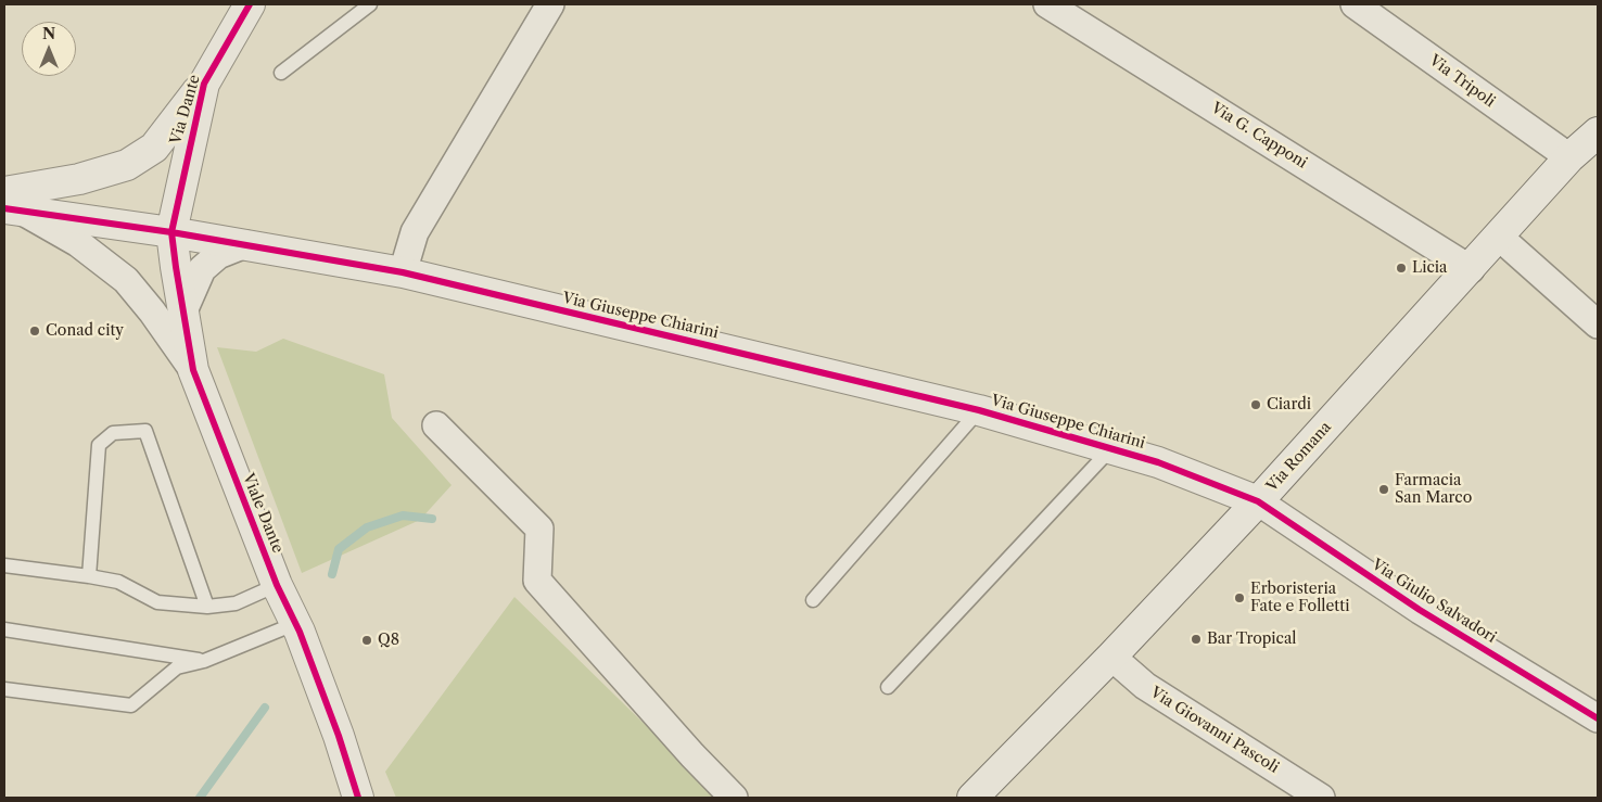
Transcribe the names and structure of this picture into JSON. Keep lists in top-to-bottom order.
{
  "streets": {
    "street": [
      "Via Tripoli",
      "Via Dante",
      "Via G. Capponi",
      "Via Giuseppe Chiarini",
      "Via Romana",
      "Viale Dante",
      "Via Giulio Salvadori",
      "Via Giovanni Pascoli"
    ]
  },
  "crossings": [
    ["Via Tripoli", "Via Romana"],
    ["Via Dante", "Via Giuseppe Chiarini"],
    ["Via Dante", "Viale Dante"],
    ["Via G. Capponi", "Via Romana"],
    ["Via Giuseppe Chiarini", "Via Romana"],
    ["Via Giuseppe Chiarini", "Viale Dante"],
    ["Via Giuseppe Chiarini", "Via Giulio Salvadori"],
    ["Via Romana", "Via Giulio Salvadori"],
    ["Via Romana", "Via Giovanni Pascoli"]
  ],
  "places": [
    "Licia",
    "Conad city",
    "Ciardi",
    "Farmacia San Marco",
    "Erboristeria Fate e Folletti",
    "Bar Tropical",
    "Q8"
  ],
  "north": "top"
}
